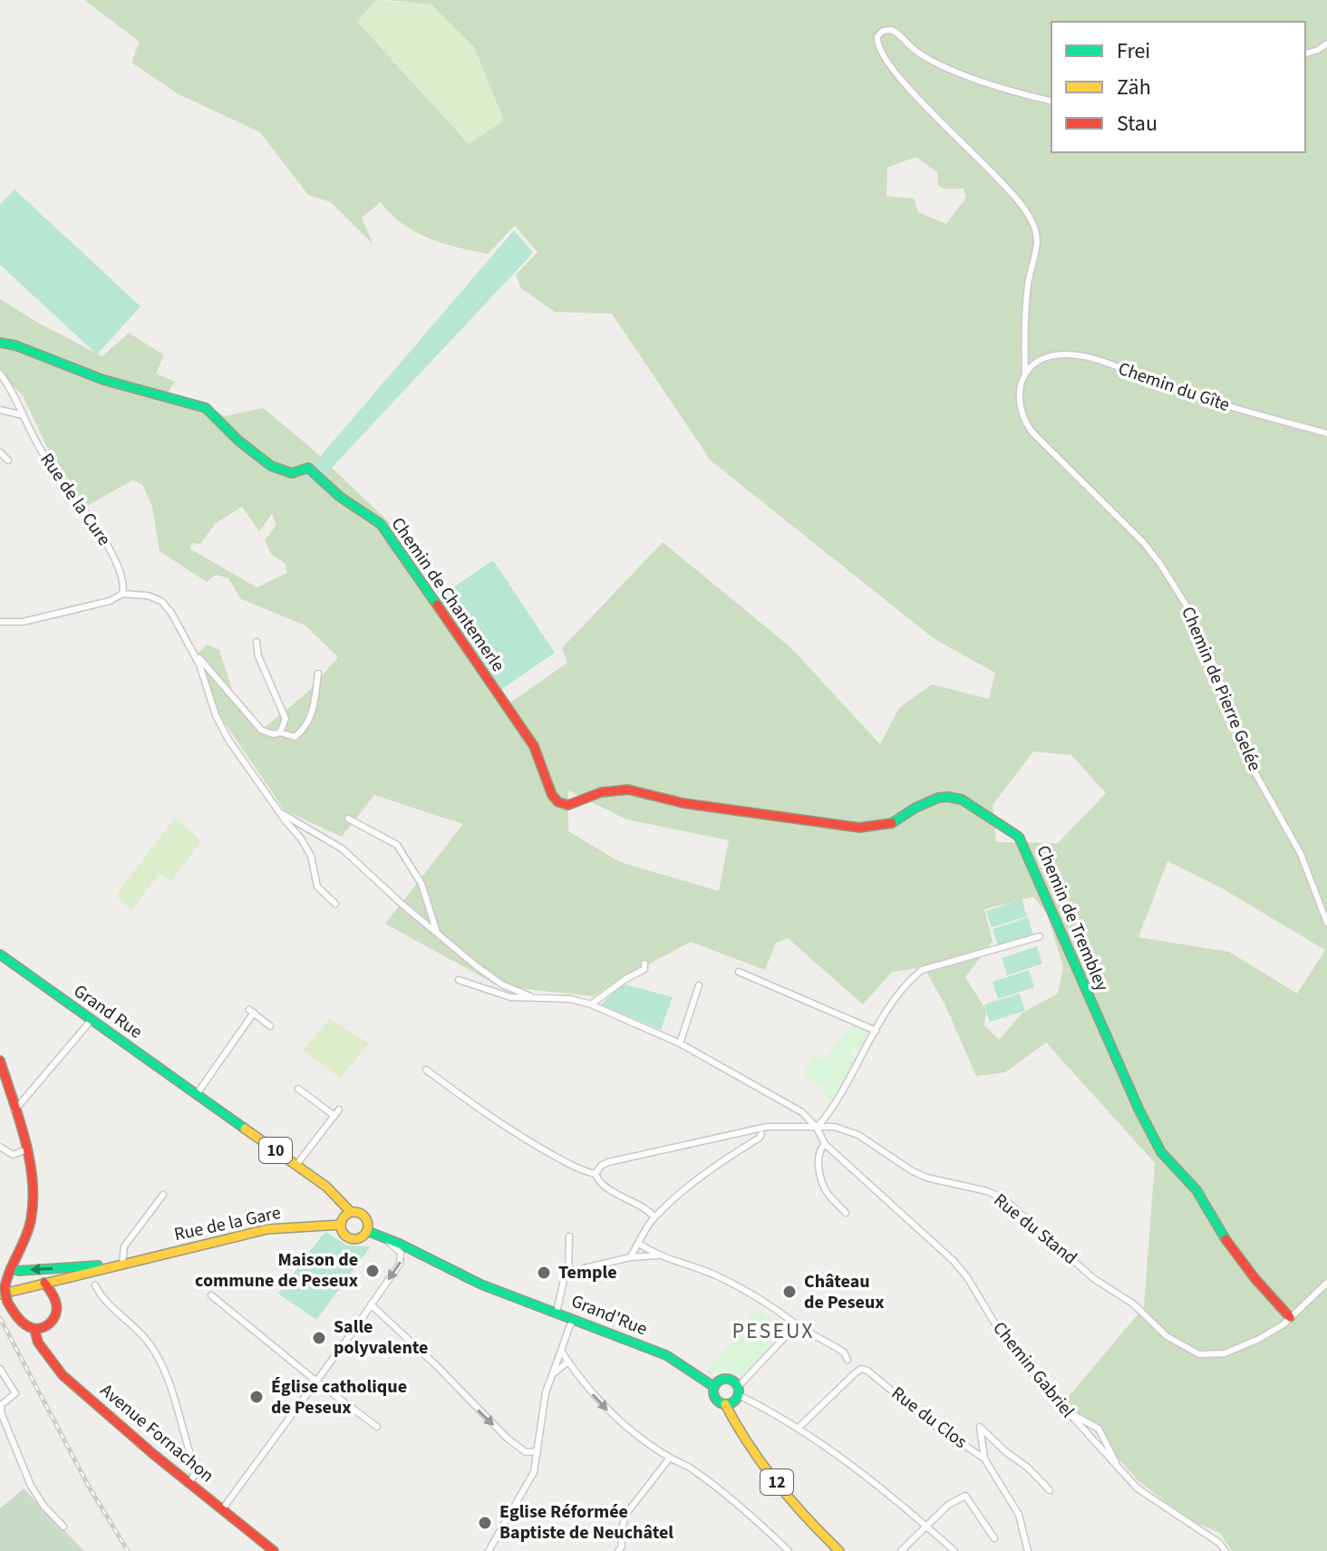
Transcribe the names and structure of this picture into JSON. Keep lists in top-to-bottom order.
{
  "streets": {
    "street": [
      "Chemin du Gîte",
      "Rue de la Cure",
      "Chemin de Chantemerle",
      "Chemin de Pierre Gelée",
      "Chemin de Trembley",
      "Grand Rue",
      "10",
      "Rue de la Gare",
      "Rue du Stand",
      "Grand'Rue",
      "Chemin Gabriel",
      "Rue du Clos",
      "Avenue Fornachon",
      "12"
    ]
  },
  "crossings": [
    ["Chemin du Gîte", "Chemin de Pierre Gelée"],
    ["Chemin de Chantemerle", "Chemin de Trembley"],
    ["Chemin de Trembley", "Rue du Stand"],
    ["Grand Rue", "10"],
    ["10", "Rue de la Gare"],
    ["10", "Grand'Rue"],
    ["Rue de la Gare", "Grand'Rue"],
    ["Rue du Stand", "Chemin Gabriel"],
    ["Grand'Rue", "12"]
  ],
  "districts": ["PESEUX"],
  "places": [
    "Maison de commune de Peseux",
    "Temple",
    "Château de Peseux",
    "Salle polyvalente",
    "Église catholique de Peseux",
    "Eglise Réformée Baptiste de Neuchâtel"
  ],
  "legend": ["Frei", "Zäh", "Stau"]
}
